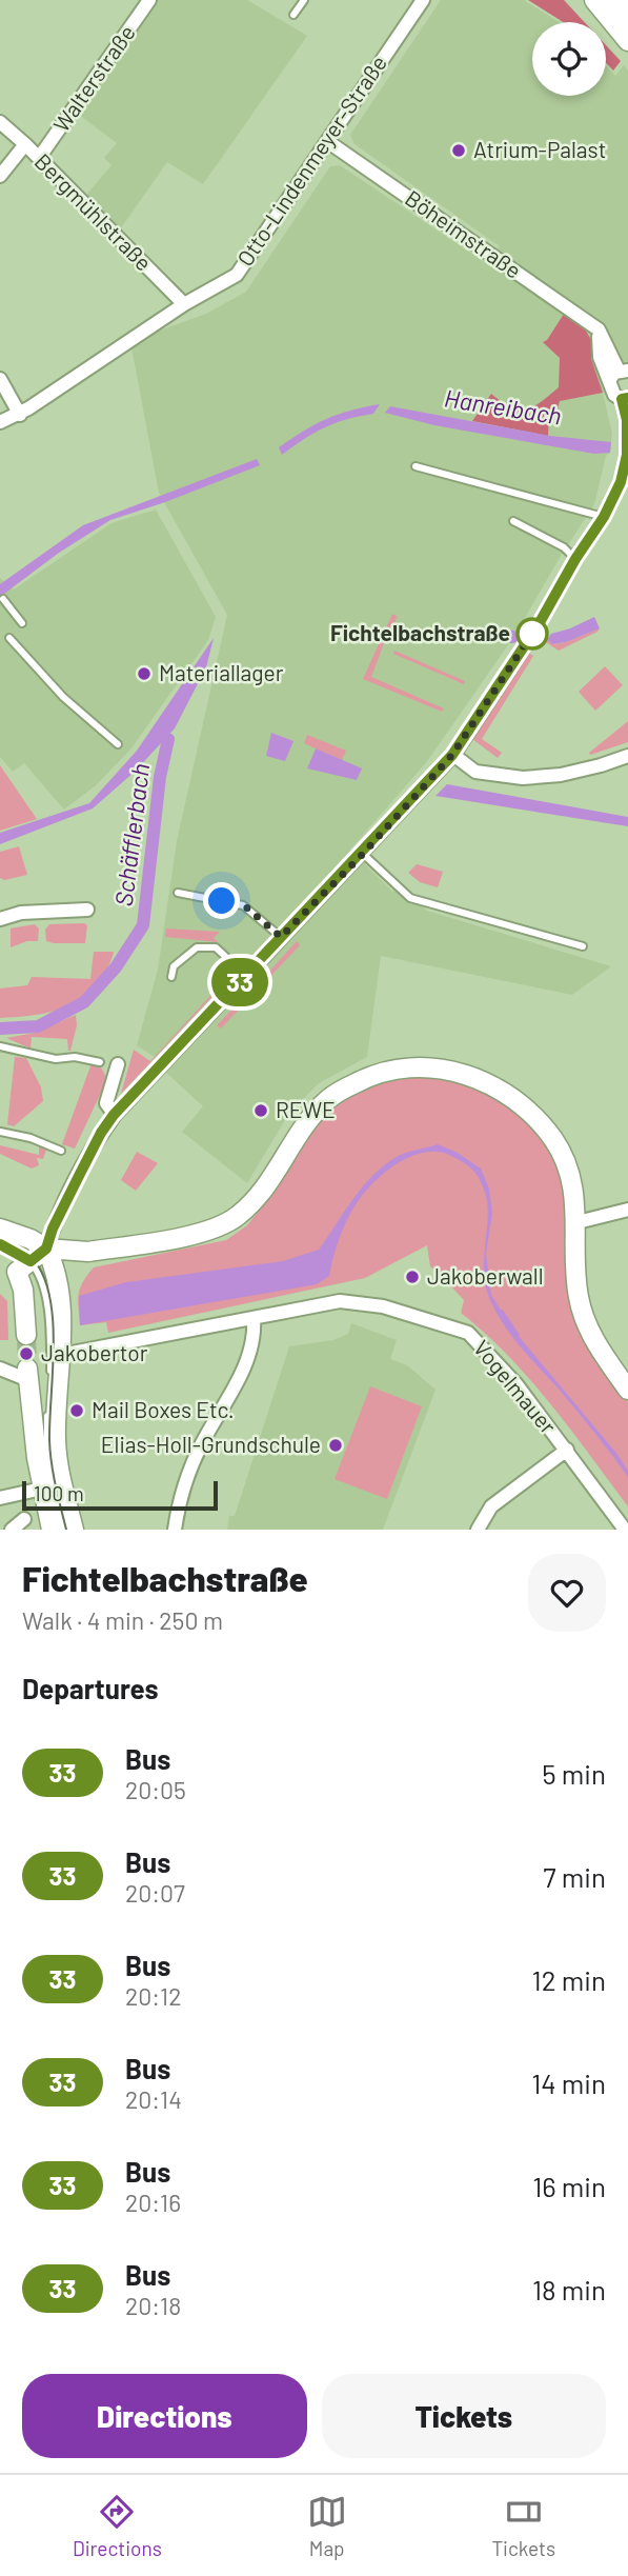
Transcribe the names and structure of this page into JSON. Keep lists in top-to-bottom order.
{
  "streets": {
    "street": [
      "Walterstraße",
      "Otto-Lindenmeyer-Straße",
      "Bergmühlstraße",
      "Böheimstraße",
      "Vogelmauer"
    ]
  },
  "crossings": [
    ["Walterstraße", "Bergmühlstraße"],
    ["Otto-Lindenmeyer-Straße", "Bergmühlstraße"],
    ["Otto-Lindenmeyer-Straße", "Böheimstraße"]
  ],
  "water": ["Hanreibach", "Schäfflerbach"],
  "places": [
    "Atrium-Palast",
    "Fichtelbachstraße",
    "Materiallager",
    "REWE",
    "Jakoberwall",
    "Jakobertor",
    "Mail Boxes Etc.",
    "Elias-Holl-Grundschule"
  ],
  "lines": ["bus line 33"],
  "scale_bar": "100 m",
  "page": {
    "on_map": "33",
    "scale": "100 m",
    "heading": [
      ["Fichtelbachstraße", "Walk · 4 min · 250 m"],
      "Departures"
    ],
    "list": [
      {
        "mark": "33",
        "name": "Bus",
        "note": "20:05",
        "value": "5 min"
      },
      {
        "mark": "33",
        "name": "Bus",
        "note": "20:07",
        "value": "7 min"
      },
      {
        "mark": "33",
        "name": "Bus",
        "note": "20:12",
        "value": "12 min"
      },
      {
        "mark": "33",
        "name": "Bus",
        "note": "20:14",
        "value": "14 min"
      },
      {
        "mark": "33",
        "name": "Bus",
        "note": "20:16",
        "value": "16 min"
      },
      {
        "mark": "33",
        "name": "Bus",
        "note": "20:18",
        "value": "18 min"
      }
    ],
    "buttons": ["Directions", "Tickets"],
    "tabs": ["Directions", "Map", "Tickets"]
  }
}
